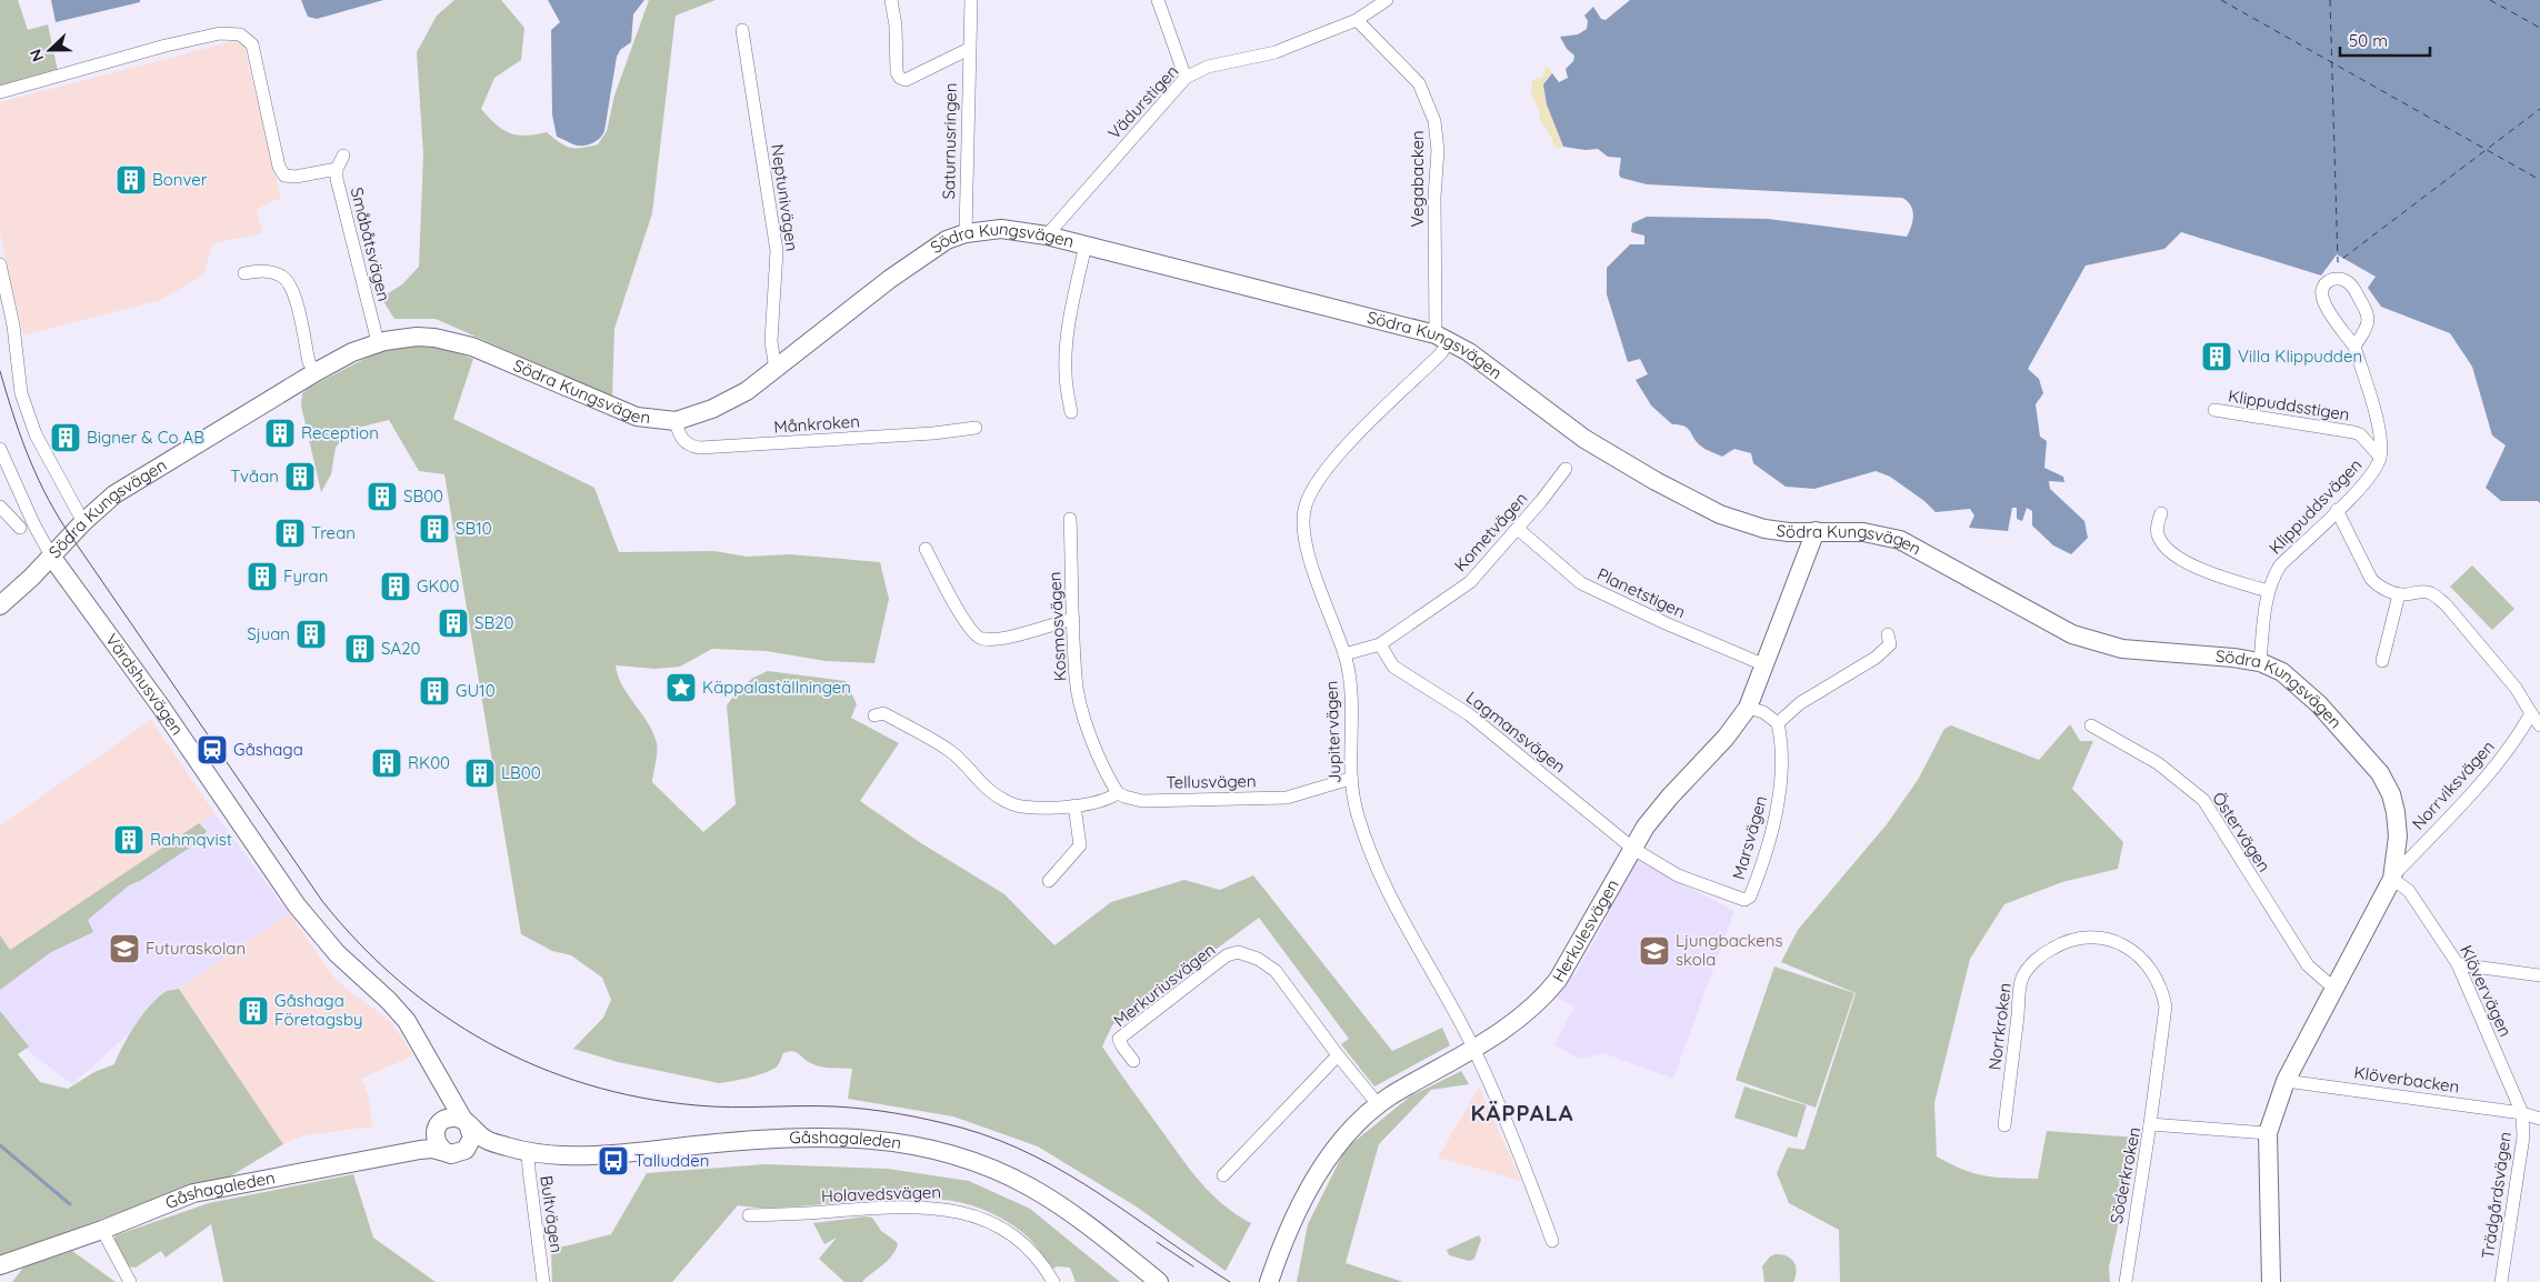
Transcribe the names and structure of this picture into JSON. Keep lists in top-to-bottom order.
{
  "streets": {
    "street": [
      "Vädurstigen",
      "Saturnusringen",
      "Vegabacken",
      "Neptunivägen",
      "Småbåtsvägen",
      "Södra Kungsvägen",
      "Klippuddsstigen",
      "Månkroken",
      "Klippuddsvägen",
      "Kometvägen",
      "Planetstigen",
      "Kosmosvägen",
      "Värdshusvägen",
      "Jupitervägen",
      "Lagmansvägen",
      "Tellusvägen",
      "Norrviksvägen",
      "Östervägen",
      "Marsvägen",
      "Herkulesvägen",
      "Merkuriusvägen",
      "Klövervägen",
      "Norrkroken",
      "Klöverbacken",
      "Gåshagaleden",
      "Söderkroken",
      "Holavedsvägen",
      "Trädgårdsvägen",
      "Bultvägen"
    ]
  },
  "crossings": [
    ["Vädurstigen", "Vegabacken"],
    ["Vädurstigen", "Södra Kungsvägen"],
    ["Saturnusringen", "Södra Kungsvägen"],
    ["Vegabacken", "Södra Kungsvägen"],
    ["Vegabacken", "Jupitervägen"],
    ["Neptunivägen", "Södra Kungsvägen"],
    ["Småbåtsvägen", "Södra Kungsvägen"],
    ["Södra Kungsvägen", "Månkroken"],
    ["Södra Kungsvägen", "Klippuddsvägen"],
    ["Södra Kungsvägen", "Värdshusvägen"],
    ["Södra Kungsvägen", "Jupitervägen"],
    ["Södra Kungsvägen", "Norrviksvägen"],
    ["Södra Kungsvägen", "Östervägen"],
    ["Södra Kungsvägen", "Herkulesvägen"],
    ["Södra Kungsvägen", "Klövervägen"],
    ["Södra Kungsvägen", "Klöverbacken"],
    ["Södra Kungsvägen", "Söderkroken"],
    ["Klippuddsstigen", "Klippuddsvägen"],
    ["Kometvägen", "Planetstigen"],
    ["Kometvägen", "Jupitervägen"],
    ["Kometvägen", "Lagmansvägen"],
    ["Planetstigen", "Herkulesvägen"],
    ["Kosmosvägen", "Tellusvägen"],
    ["Värdshusvägen", "Gåshagaleden"],
    ["Jupitervägen", "Tellusvägen"],
    ["Jupitervägen", "Herkulesvägen"],
    ["Lagmansvägen", "Marsvägen"],
    ["Lagmansvägen", "Herkulesvägen"],
    ["Norrviksvägen", "Klövervägen"],
    ["Marsvägen", "Herkulesvägen"],
    ["Herkulesvägen", "Merkuriusvägen"],
    ["Klövervägen", "Klöverbacken"],
    ["Klövervägen", "Trädgårdsvägen"],
    ["Norrkroken", "Söderkroken"],
    ["Klöverbacken", "Trädgårdsvägen"],
    ["Gåshagaleden", "Bultvägen"]
  ],
  "districts": ["KÄPPALA"],
  "places": {
    "building": [
      "Bonver",
      "Villa Klippudden",
      "Reception",
      "Bigner & Co AB",
      "Tvåan",
      "SB00",
      "SB10",
      "Trean",
      "Fyran",
      "GK00",
      "SB20",
      "Sjuan",
      "SA20",
      "GU10",
      "RK00",
      "LB00",
      "Rahmqvist",
      "Gåshaga Företagsby"
    ],
    "place": ["Käppalaställningen"],
    "station": ["Gåshaga"],
    "school or university": ["Futuraskolan", "Ljungbackens skola"],
    "bus stop": ["Talludden"]
  },
  "scale_bar": "50 m",
  "north": "left"
}
